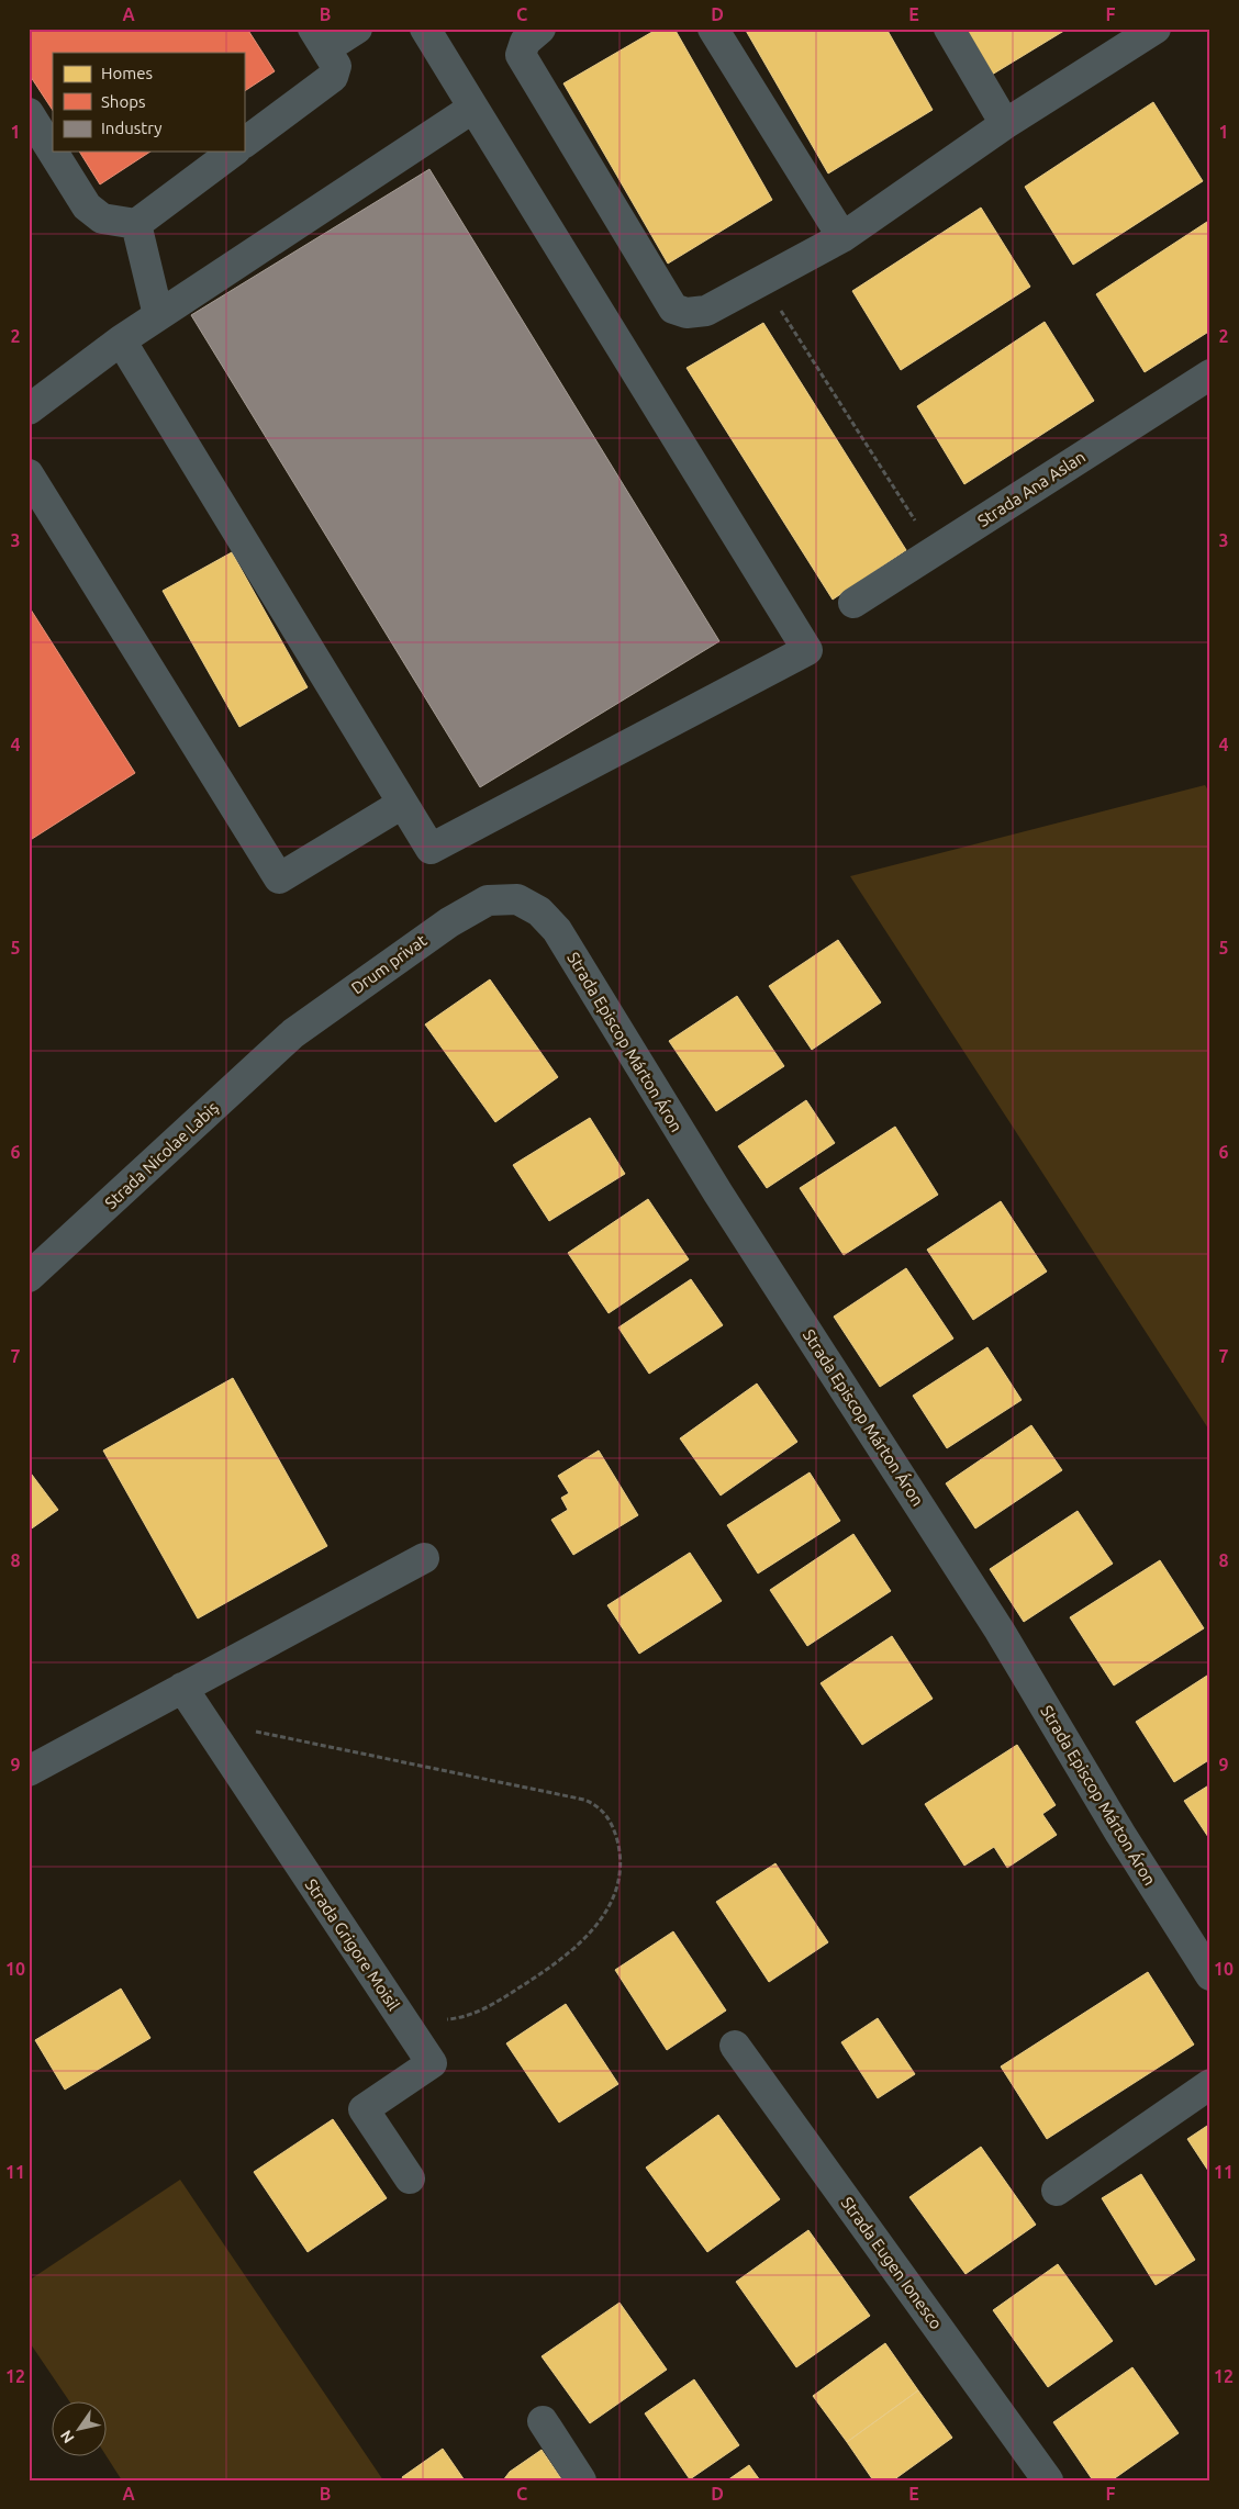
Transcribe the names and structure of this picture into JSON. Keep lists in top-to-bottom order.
{
  "streets": {
    "street": [
      "Strada Ana Aslan",
      "Drum privat",
      "Strada Episcop Márton Áron",
      "Strada Nicolae Labiș",
      "Strada Grigore Moisil",
      "Strada Eugen Ionesco"
    ]
  },
  "crossings": [
    ["Drum privat", "Strada Episcop Márton Áron"],
    ["Drum privat", "Strada Nicolae Labiș"]
  ],
  "legend": ["Homes", "Shops", "Industry"],
  "north": "bottom left",
  "grid": {
    "columns": [
      "A",
      "B",
      "C",
      "D",
      "E",
      "F"
    ],
    "rows": [
      "1",
      "2",
      "3",
      "4",
      "5",
      "6",
      "7",
      "8",
      "9",
      "10",
      "11",
      "12"
    ]
  }
}
